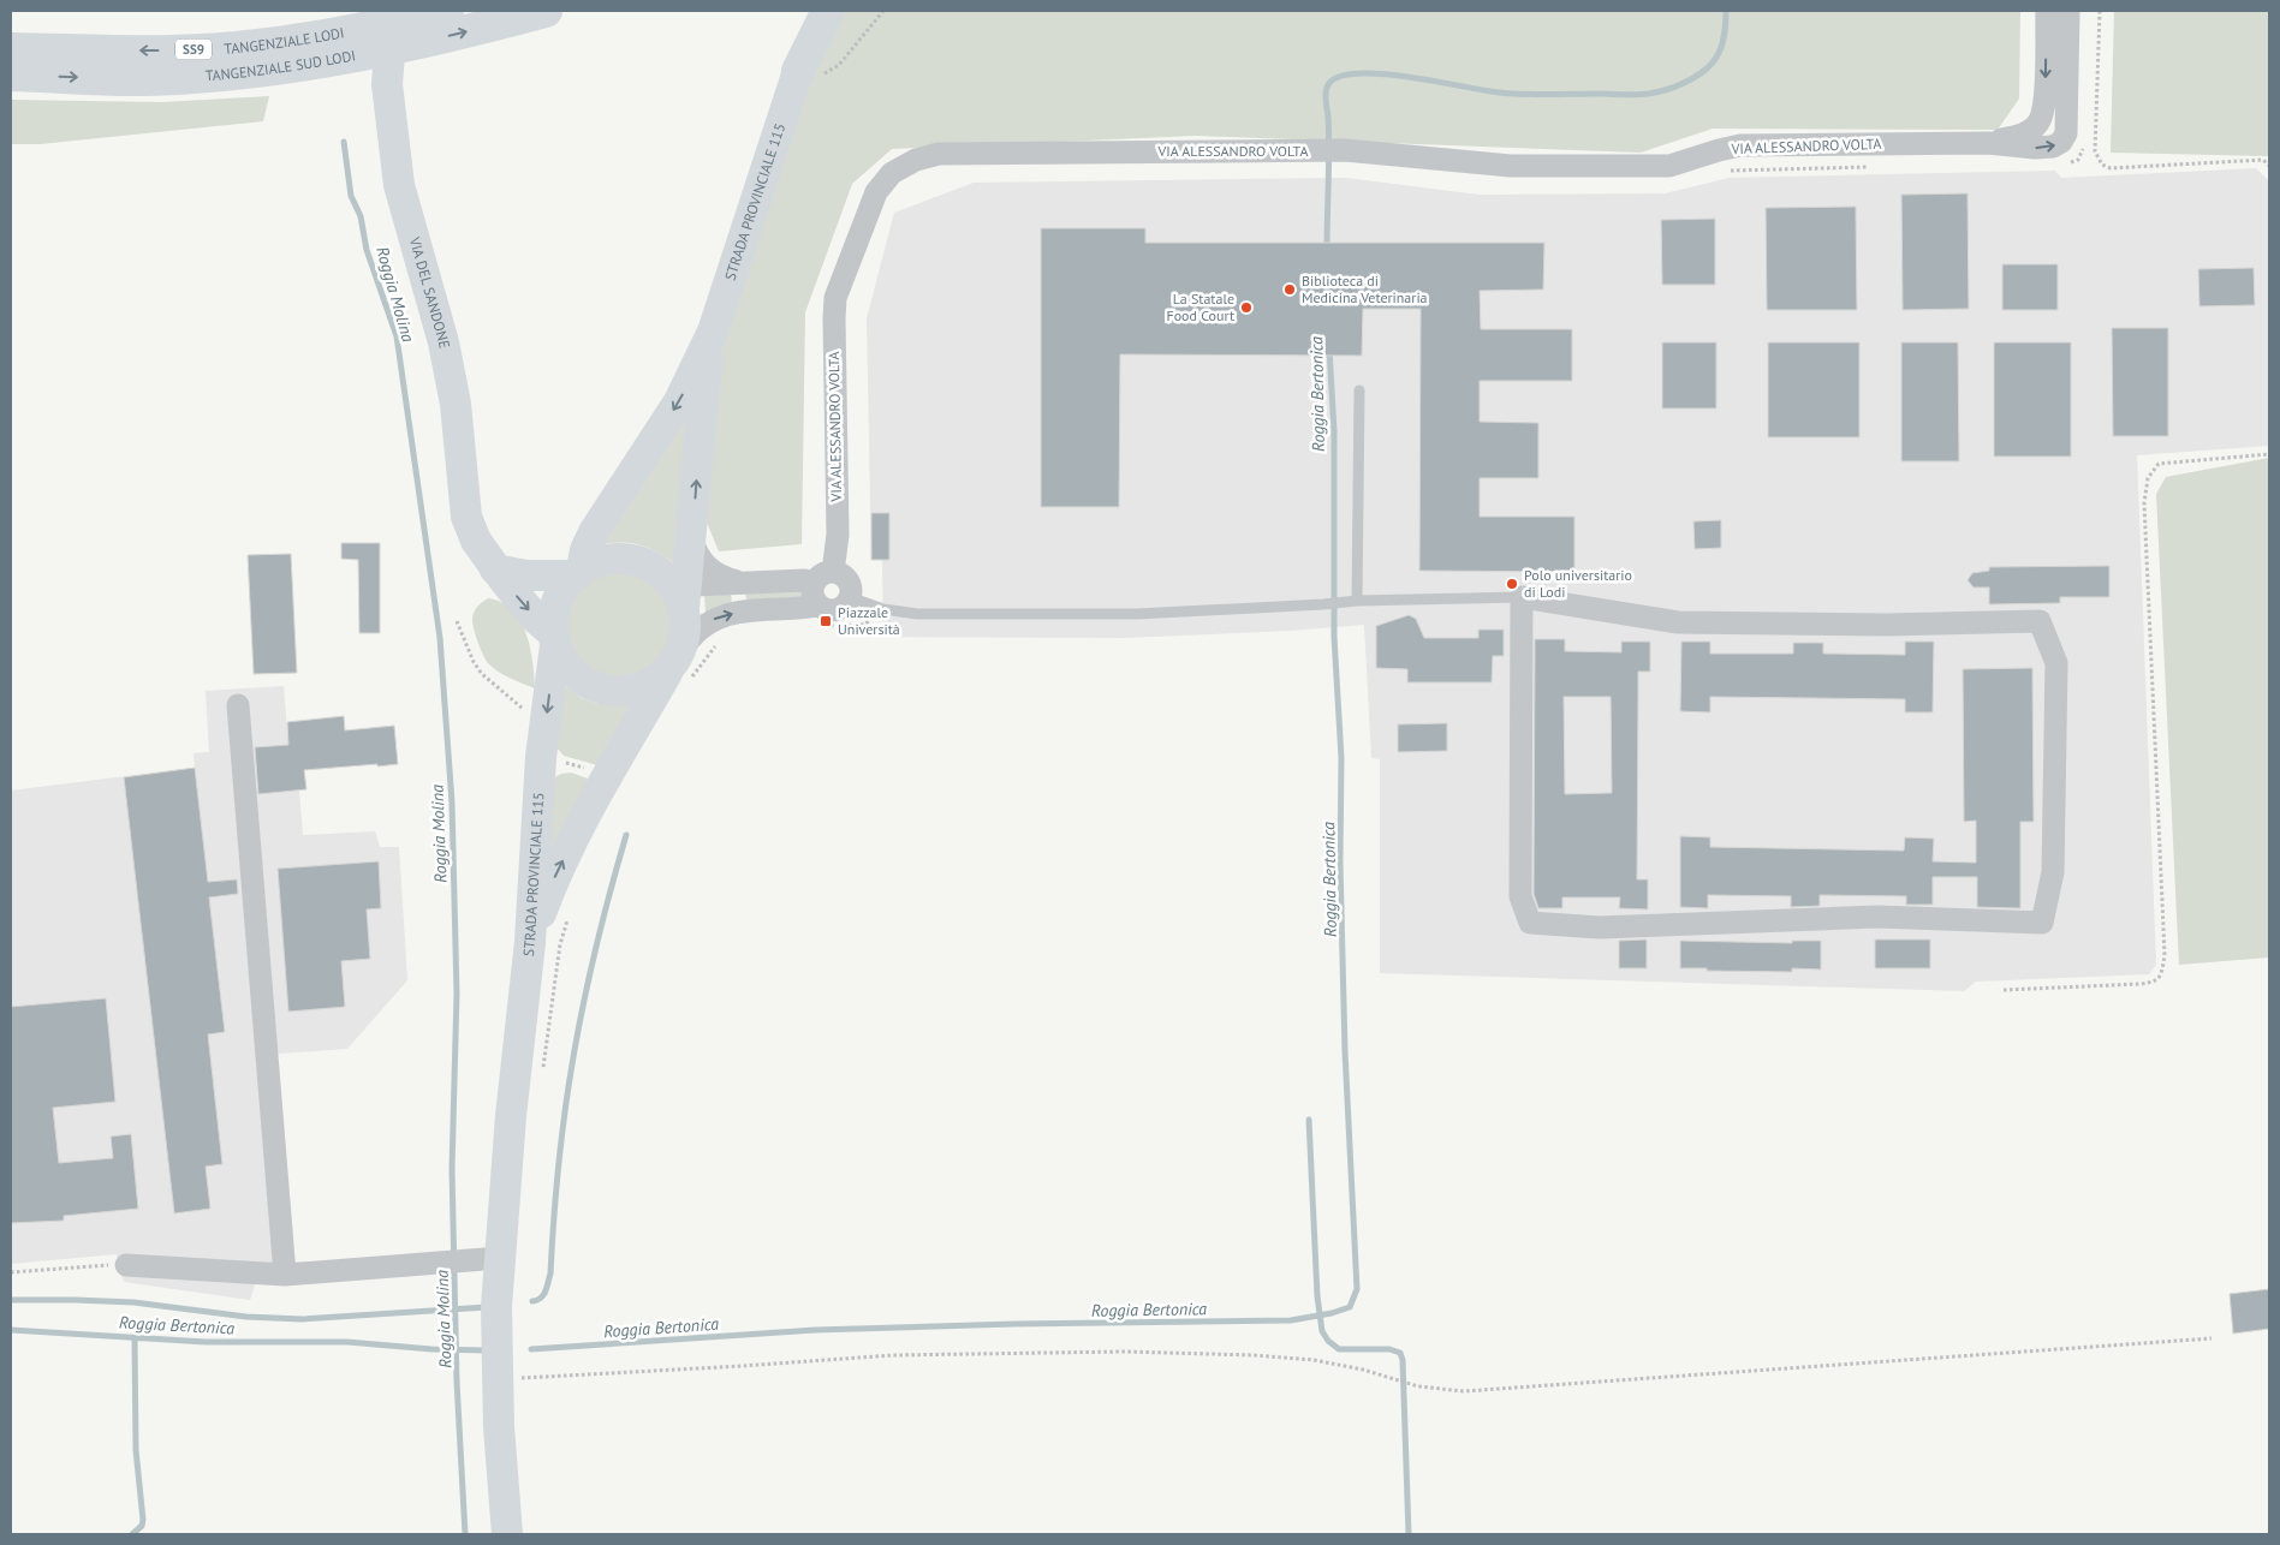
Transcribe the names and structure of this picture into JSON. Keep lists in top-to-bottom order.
{
  "streets": {
    "highway": ["TANGENZIALE LODI", "SS9", "TANGENZIALE SUD LODI"],
    "main road": ["STRADA PROVINCIALE 115", "VIA DEL SANDONE"],
    "street": ["VIA ALESSANDRO VOLTA"]
  },
  "crossings": [
    ["TANGENZIALE LODI", "TANGENZIALE SUD LODI"],
    ["TANGENZIALE LODI", "VIA DEL SANDONE"],
    ["TANGENZIALE SUD LODI", "VIA DEL SANDONE"],
    ["STRADA PROVINCIALE 115", "VIA DEL SANDONE"]
  ],
  "one_way": ["TANGENZIALE LODI", "TANGENZIALE SUD LODI"],
  "water": ["Roggia Molina", "Roggia Bertonica"],
  "places": {
    "other": ["Biblioteca di Medicina Veterinaria", "La Statale Food Court", "Polo universitario di Lodi"],
    "transit": ["Piazzale Università"]
  }
}
